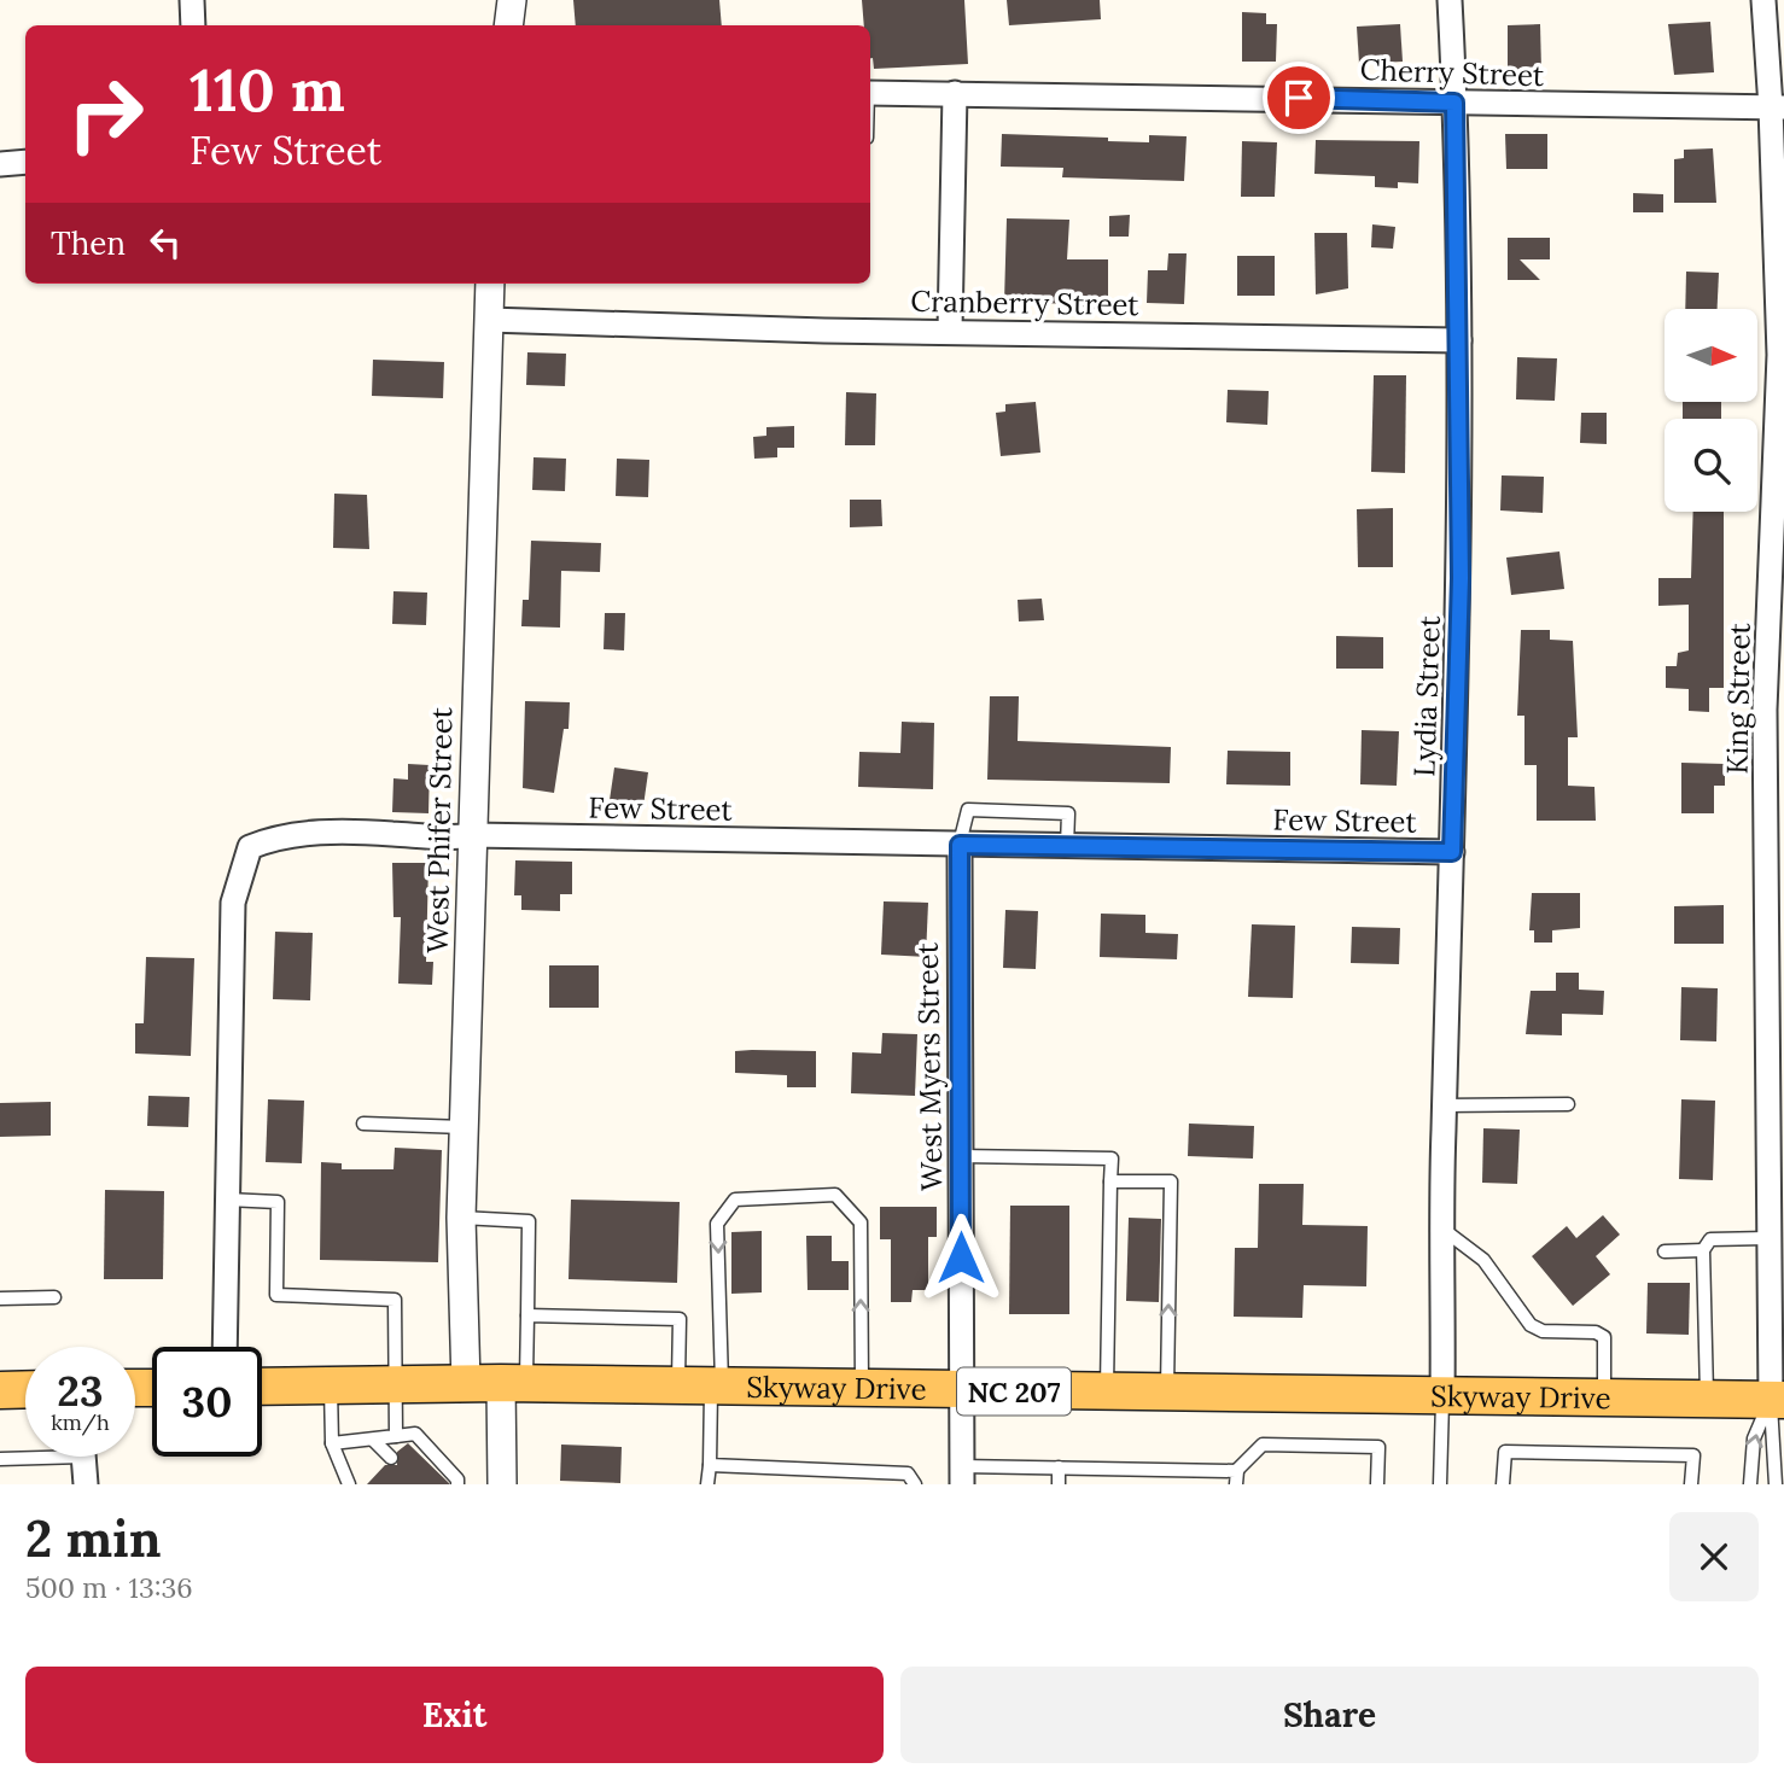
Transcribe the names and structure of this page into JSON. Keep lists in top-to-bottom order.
{
  "streets": {
    "main road": ["Skyway Drive", "NC 207"],
    "street": [
      "Cherry Street",
      "Cranberry Street",
      "Lydia Street",
      "King Street",
      "Few Street",
      "West Phifer Street",
      "West Myers Street"
    ]
  },
  "crossings": [
    ["Cherry Street", "Lydia Street"],
    ["Cherry Street", "King Street"],
    ["Cranberry Street", "Lydia Street"],
    ["Cranberry Street", "West Phifer Street"],
    ["Lydia Street", "Few Street"],
    ["Lydia Street", "Skyway Drive"],
    ["King Street", "Skyway Drive"],
    ["Few Street", "West Phifer Street"],
    ["Few Street", "West Myers Street"],
    ["West Phifer Street", "Skyway Drive"],
    ["West Myers Street", "Skyway Drive"]
  ],
  "north": "right",
  "page": {
    "turn": ["110 m", "Few Street"],
    "then": "Then",
    "speed": "23 km/h",
    "limit": "30",
    "heading": ["2 min", "500 m · 13:36"],
    "buttons": ["Exit", "Share"]
  }
}
